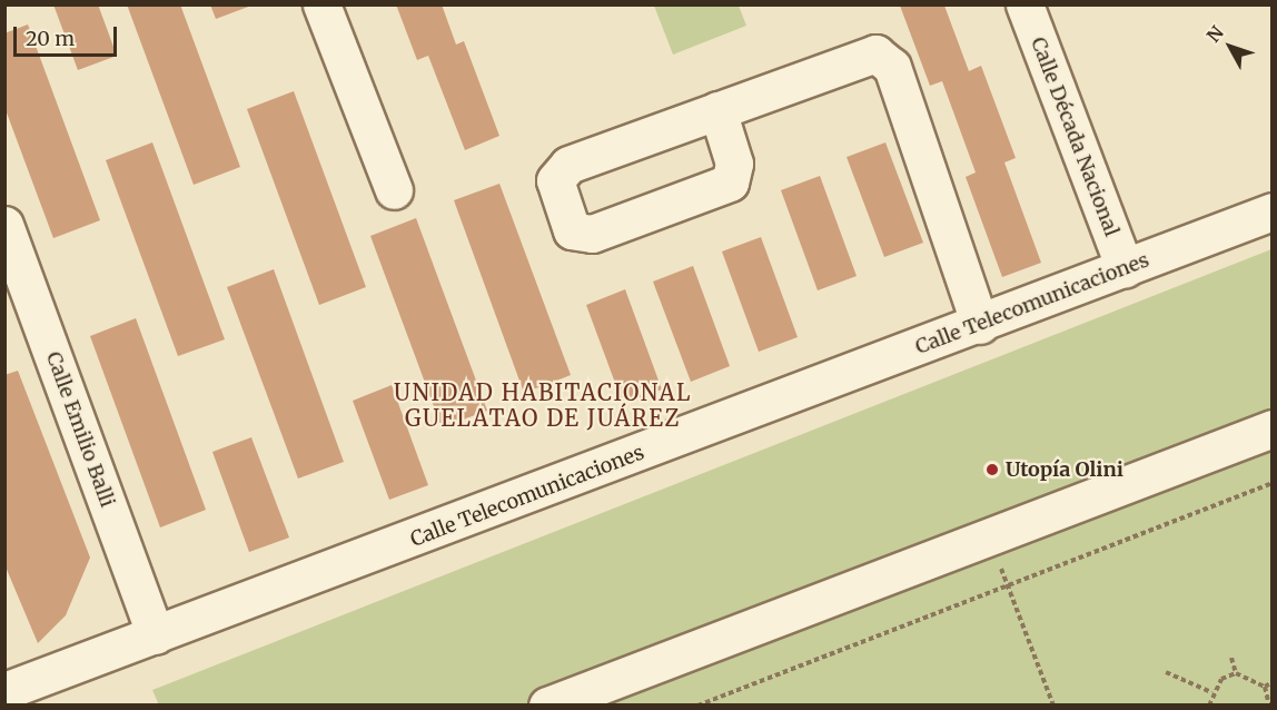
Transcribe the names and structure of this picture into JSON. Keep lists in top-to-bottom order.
{
  "streets": {
    "street": ["Calle Década Nacional", "Calle Telecomunicaciones", "Calle Emilio Balli"]
  },
  "crossings": [
    ["Calle Década Nacional", "Calle Telecomunicaciones"],
    ["Calle Telecomunicaciones", "Calle Emilio Balli"]
  ],
  "districts": ["UNIDAD HABITACIONAL GUELATAO DE JUÁREZ"],
  "places": ["Utopía Olini"],
  "scale_bar": "20 m",
  "north": "top left"
}
